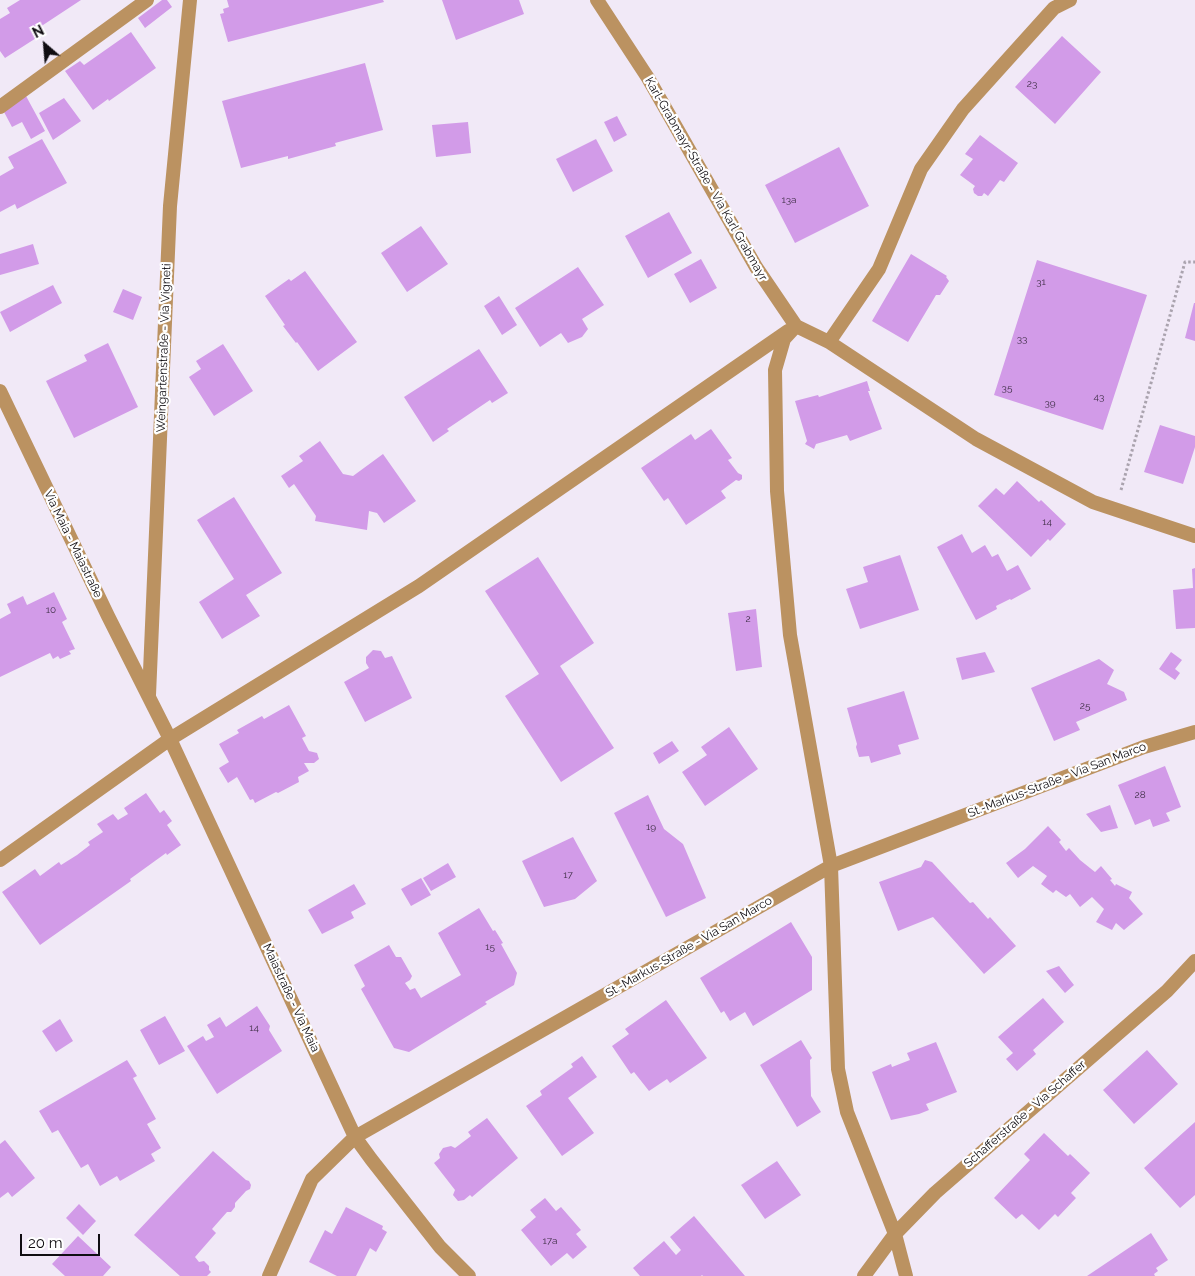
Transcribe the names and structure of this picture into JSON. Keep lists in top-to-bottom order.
{
  "streets": {
    "street": [
      "Karl-Grabmayr-Straße - Via Karl Grabmayr",
      "Weingartenstraße - Via Vigneti",
      "Via Maia - Maiastraße",
      "St.-Markus-Straße - Via San Marco",
      "Maiastraße - Via Maia",
      "Schafferstraße - Via Schaffer"
    ]
  },
  "crossings": [
    ["Weingartenstraße - Via Vigneti", "Via Maia - Maiastraße"],
    ["Weingartenstraße - Via Vigneti", "Maiastraße - Via Maia"],
    ["Via Maia - Maiastraße", "Maiastraße - Via Maia"],
    ["St.-Markus-Straße - Via San Marco", "Maiastraße - Via Maia"]
  ],
  "house_numbers": [
    "23",
    "13a",
    "31",
    "33",
    "35",
    "43",
    "39",
    "14",
    "10",
    "2",
    "25",
    "28",
    "19",
    "17",
    "15",
    "14",
    "17a"
  ],
  "scale_bar": "20 m",
  "north": "top left"
}
